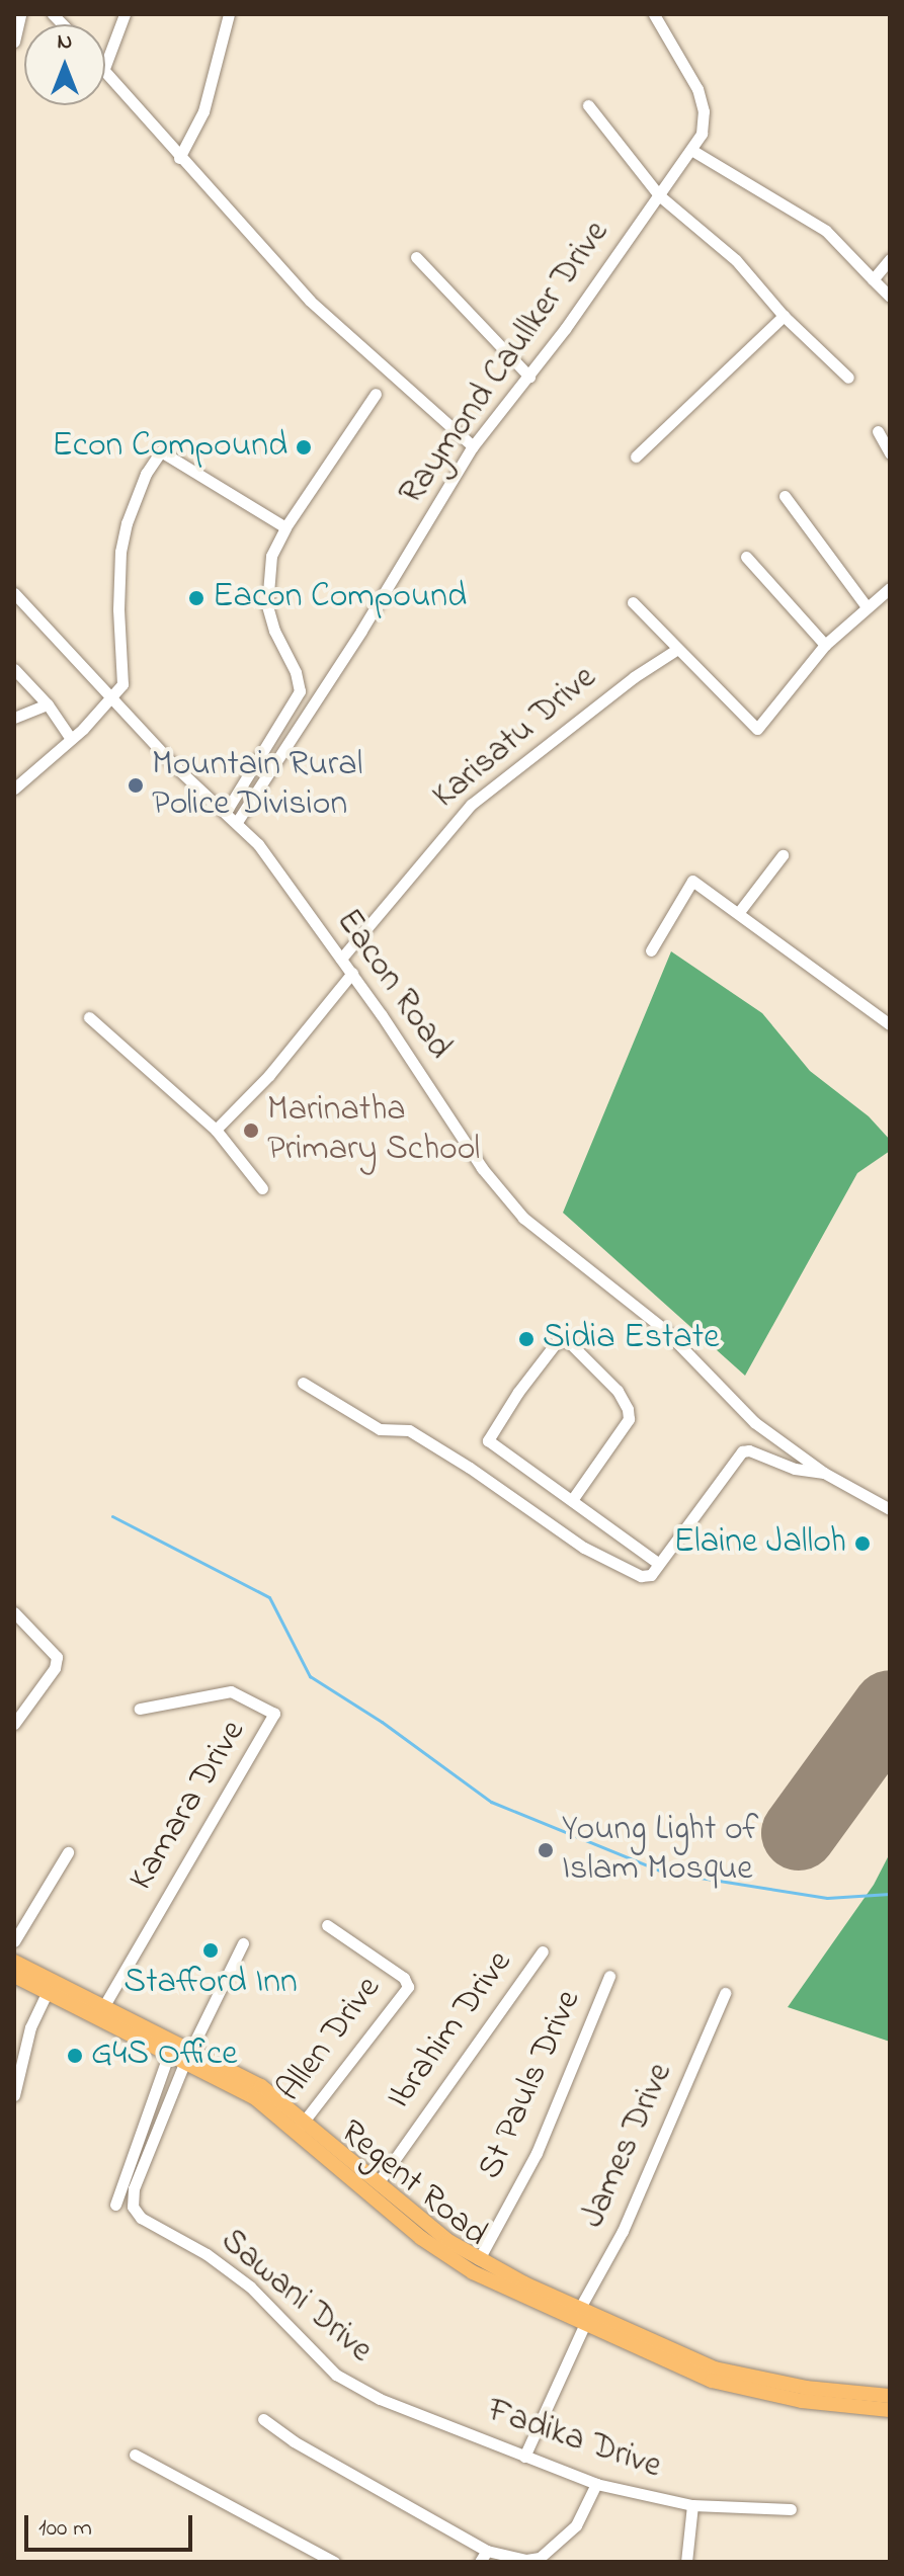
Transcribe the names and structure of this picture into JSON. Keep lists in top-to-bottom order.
{
  "streets": {
    "main road": ["Regent Road"],
    "street": [
      "Raymond Caullker Drive",
      "Karisatu Drive",
      "Eacon Road",
      "Kamara Drive",
      "Ibrahim Drive",
      "Allen Drive",
      "St Pauls Drive",
      "James Drive",
      "Sawani Drive",
      "Fadika Drive"
    ]
  },
  "crossings": [
    ["Raymond Caullker Drive", "Eacon Road"],
    ["Karisatu Drive", "Eacon Road"],
    ["Kamara Drive", "Regent Road"],
    ["Ibrahim Drive", "Regent Road"],
    ["Allen Drive", "Regent Road"],
    ["St Pauls Drive", "Regent Road"],
    ["James Drive", "Regent Road"],
    ["James Drive", "Fadika Drive"],
    ["Regent Road", "Sawani Drive"],
    ["Sawani Drive", "Fadika Drive"]
  ],
  "places": [
    "Econ Compound",
    "Eacon Compound",
    "Mountain Rural Police Division",
    "Marinatha Primary School",
    "Sidia Estate",
    "Elaine Jalloh",
    "Young Light of Islam Mosque",
    "Stafford Inn",
    "G4S Office"
  ],
  "scale_bar": "100 m",
  "north": "top"
}
